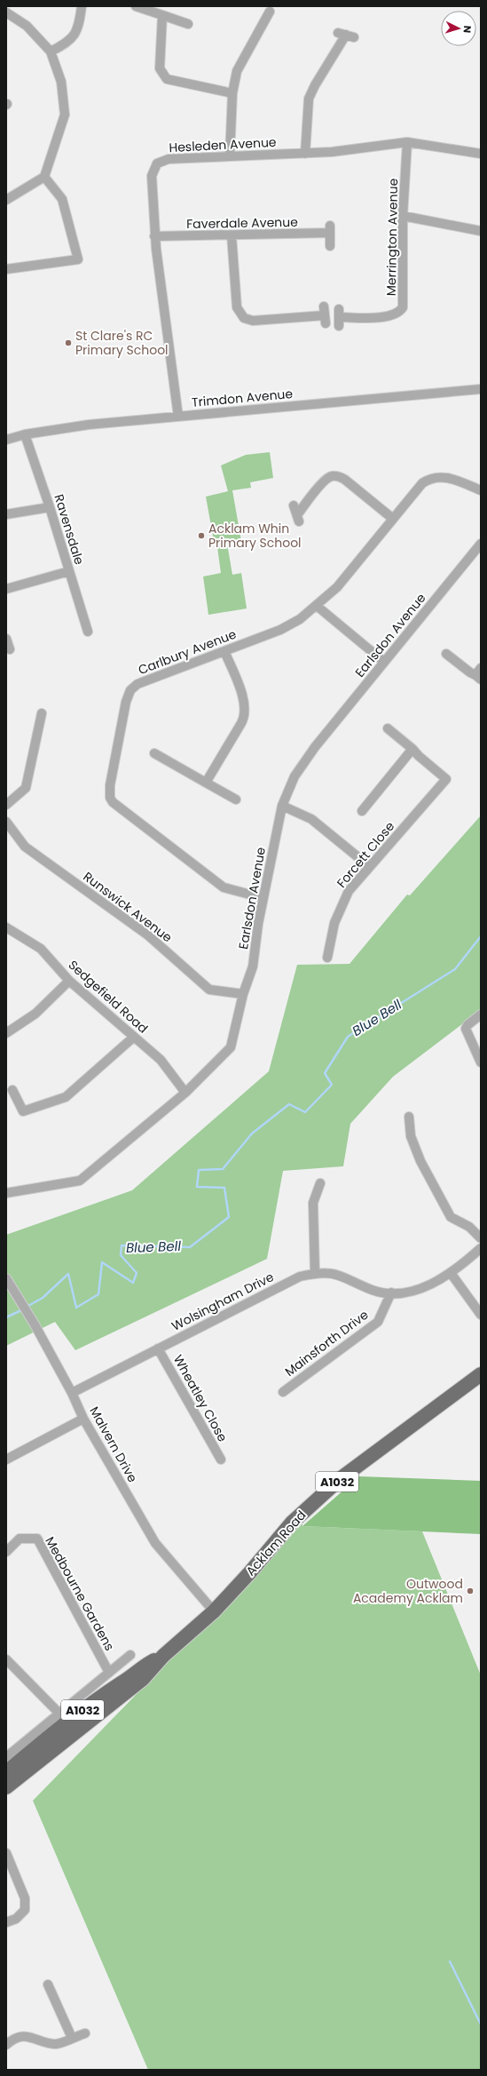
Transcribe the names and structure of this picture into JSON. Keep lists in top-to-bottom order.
{
  "streets": {
    "main road": ["A1032", "Acklam Road"],
    "street": [
      "Hesleden Avenue",
      "Faverdale Avenue",
      "Merrington Avenue",
      "Trimdon Avenue",
      "Ravensdale",
      "Earlsdon Avenue",
      "Carlbury Avenue",
      "Forcett Close",
      "Runswick Avenue",
      "Sedgefield Road",
      "Wolsingham Drive",
      "Mainsforth Drive",
      "Wheatley Close",
      "Malvern Drive",
      "Medbourne Gardens"
    ]
  },
  "crossings": [
    ["Hesleden Avenue", "Faverdale Avenue"],
    ["Hesleden Avenue", "Merrington Avenue"],
    ["Hesleden Avenue", "Trimdon Avenue"],
    ["Trimdon Avenue", "Ravensdale"],
    ["Earlsdon Avenue", "Carlbury Avenue"],
    ["Earlsdon Avenue", "Runswick Avenue"],
    ["Earlsdon Avenue", "Sedgefield Road"],
    ["Wolsingham Drive", "Mainsforth Drive"],
    ["Wolsingham Drive", "Wheatley Close"],
    ["Wolsingham Drive", "Malvern Drive"],
    ["Malvern Drive", "Acklam Road"]
  ],
  "water": ["Blue Bell"],
  "places": ["St Clare's RC Primary School", "Acklam Whin Primary School", "Outwood Academy Acklam"],
  "north": "right"
}
